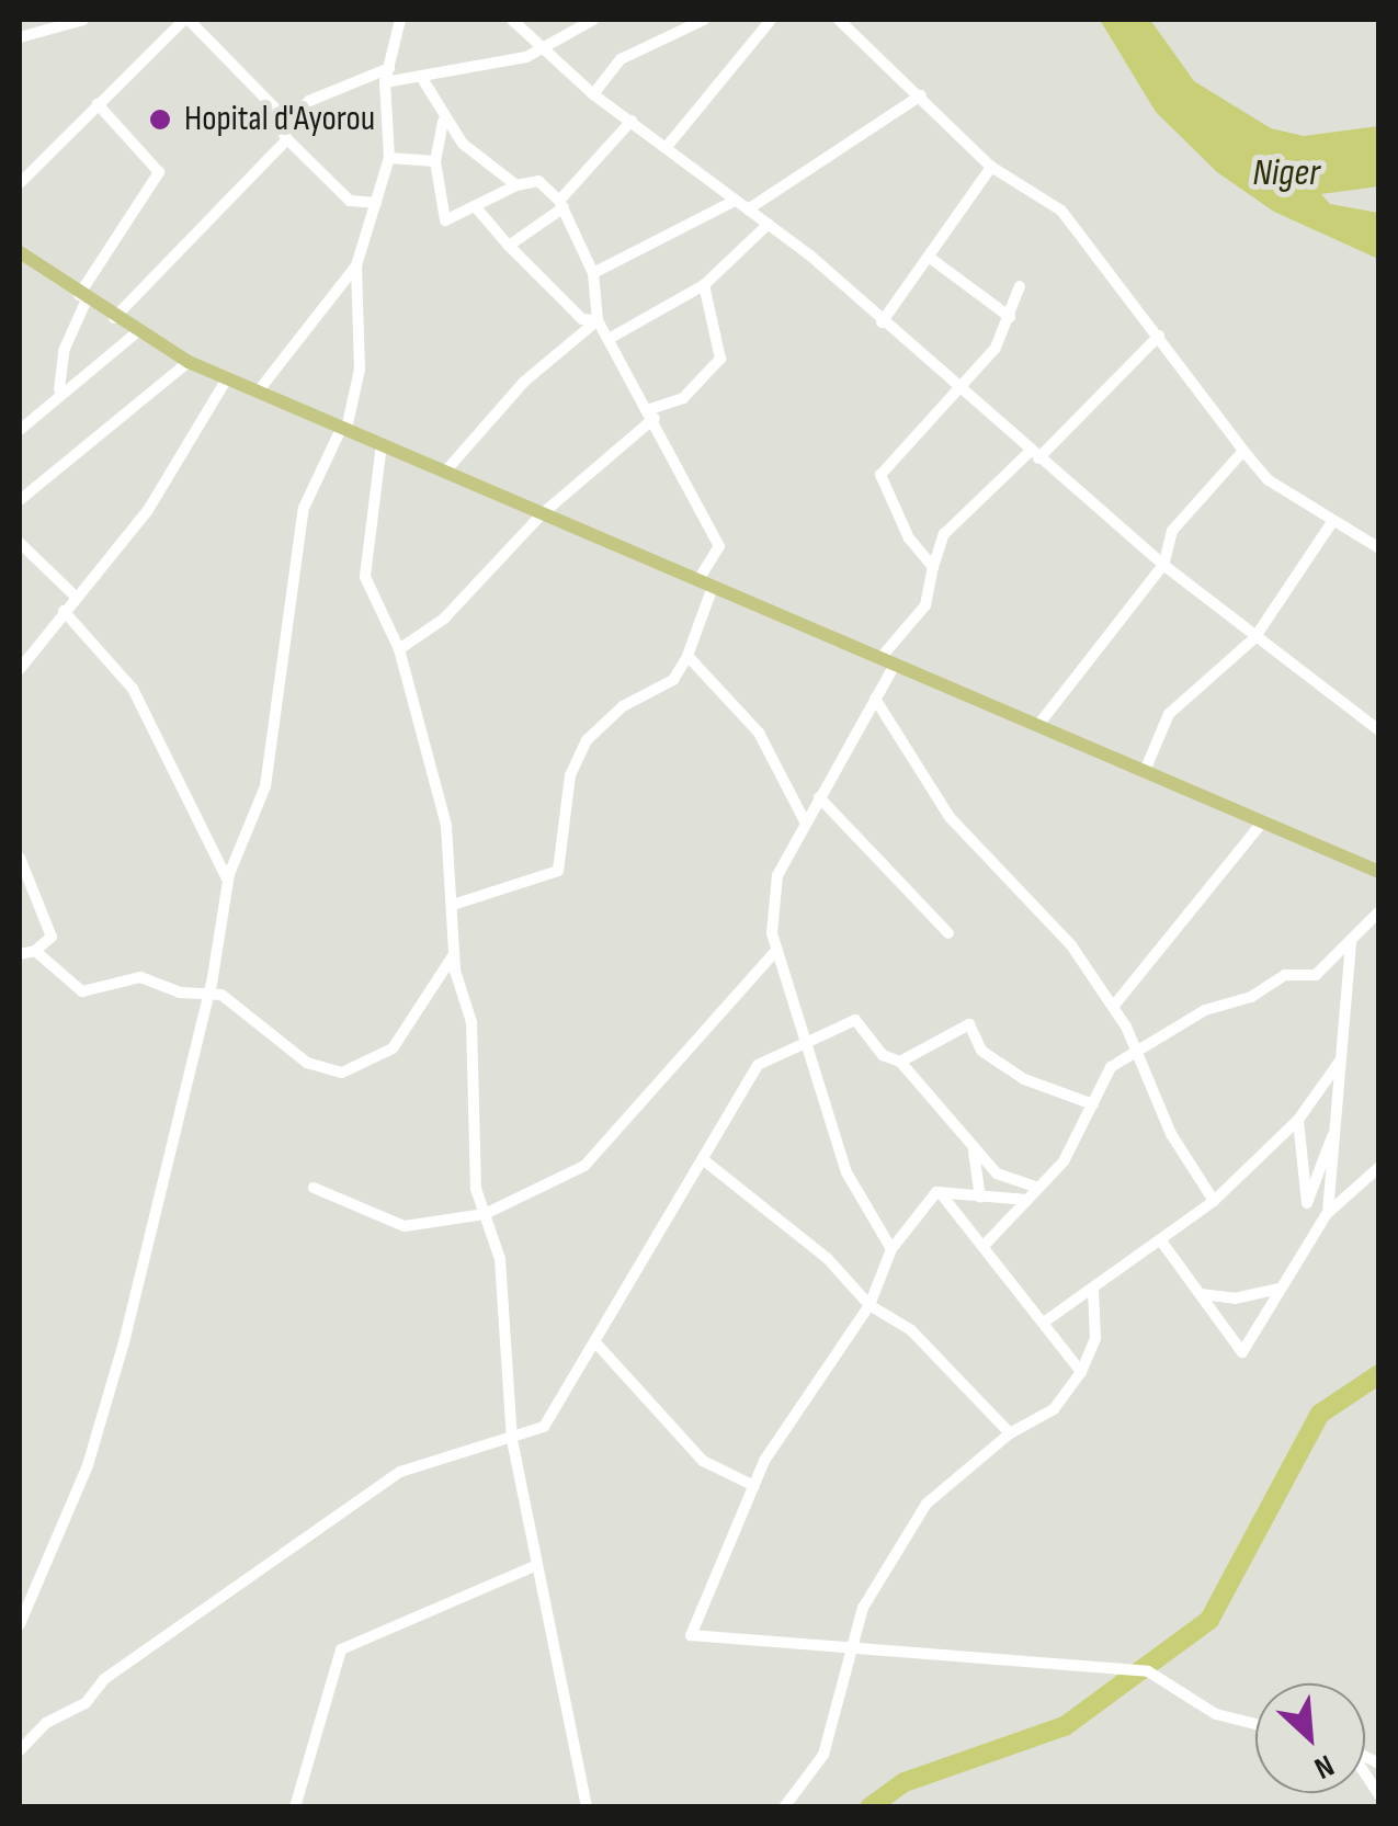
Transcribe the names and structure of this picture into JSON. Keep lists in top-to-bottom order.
{
  "water": ["Niger"],
  "places": ["Hopital d'Ayorou"],
  "north": "bottom right"
}
